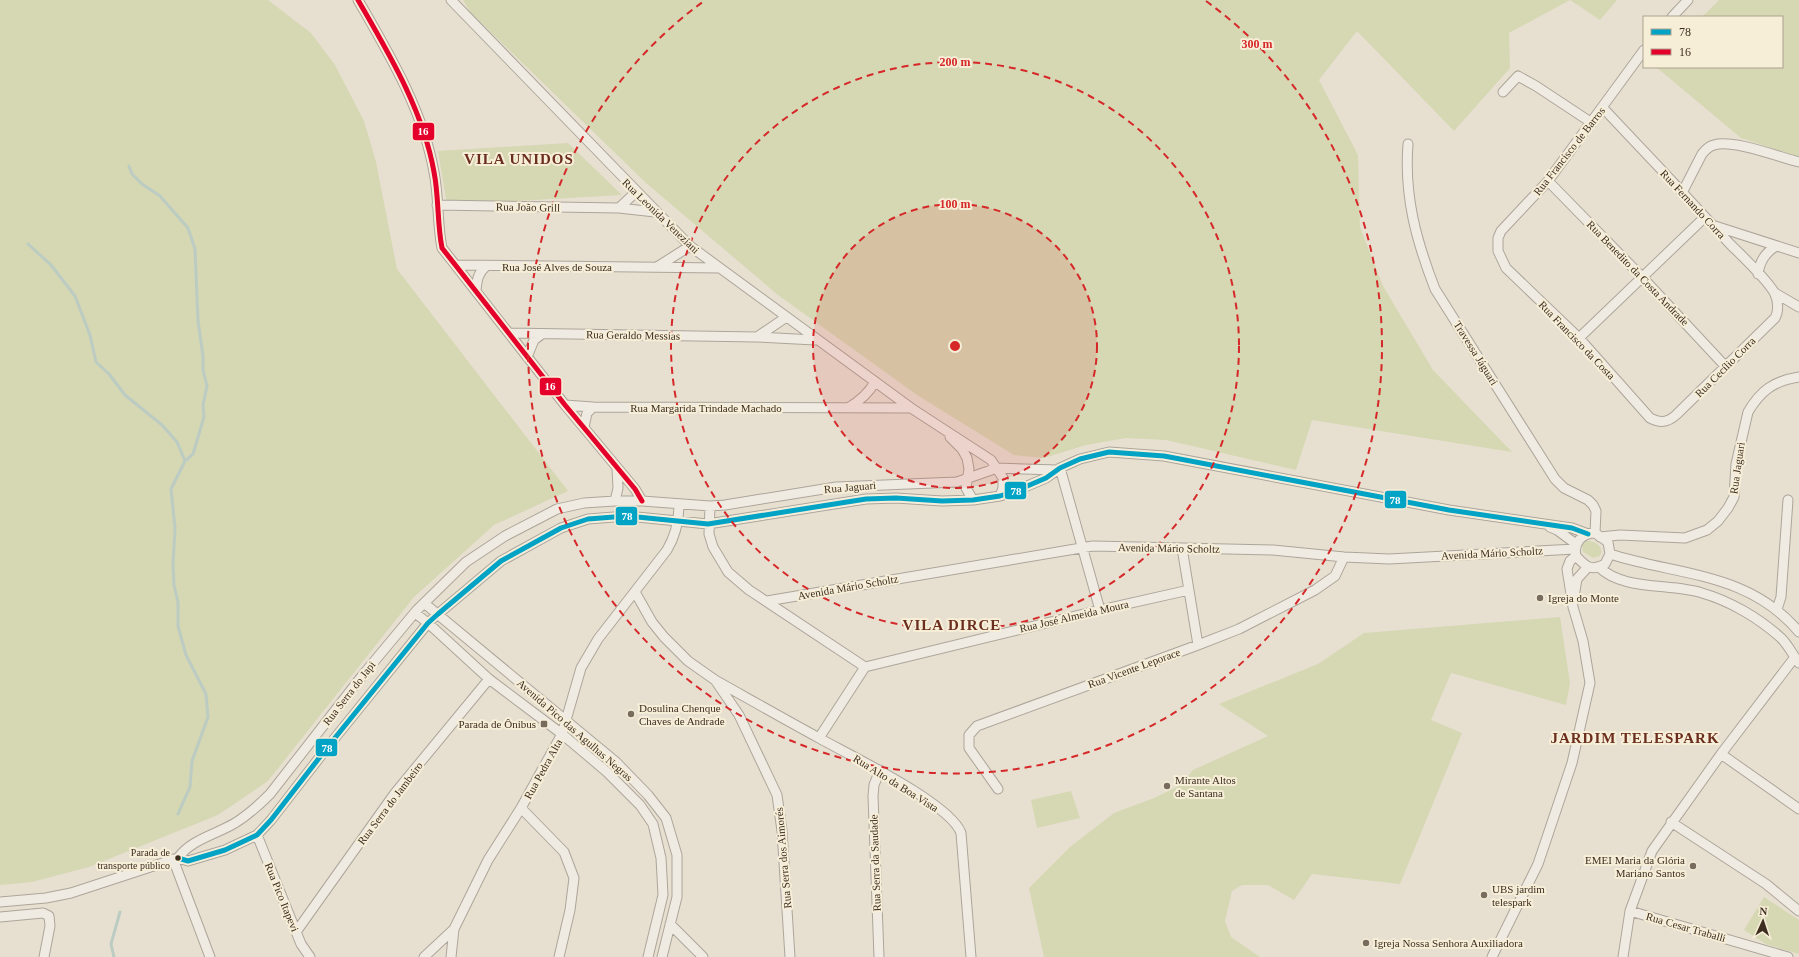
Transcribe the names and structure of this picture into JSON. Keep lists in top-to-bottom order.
{
  "streets": {
    "street": [
      "Rua Francisco de Barros",
      "Rua Fernando Corra",
      "Rua João Grill",
      "Rua Leonida Veneziani",
      "Rua José Alves de Souza",
      "Rua Benedito da Costa Andrade",
      "Rua Geraldo Messias",
      "Rua Francisco da Costa",
      "Travessa Jáguari",
      "Rua Cecílio Corra",
      "Rua Margarida Trindade Machado",
      "Rua Jaguari",
      "Avenida Mário Scholtz",
      "Rua José Almeida Moura",
      "Rua Vicente Leporace",
      "Rua Serra do Japi",
      "Avenida Pico das Agulhas Negras",
      "Rua Pedra Alta",
      "Rua Alto da Boa Vista",
      "Rua Serra do Jambeiro",
      "Rua Serra dos Aimorés",
      "Rua Serra da Saudade",
      "Rua Pico Itapevi",
      "Rua Cesar Traballi"
    ]
  },
  "crossings": [
    ["Rua Francisco de Barros", "Rua Fernando Corra"],
    ["Rua Francisco de Barros", "Rua Benedito da Costa Andrade"],
    ["Rua Francisco de Barros", "Rua Francisco da Costa"],
    ["Rua Fernando Corra", "Rua Cecílio Corra"],
    ["Rua João Grill", "Rua Leonida Veneziani"],
    ["Rua Leonida Veneziani", "Rua José Alves de Souza"],
    ["Rua Leonida Veneziani", "Rua Geraldo Messias"],
    ["Rua Leonida Veneziani", "Rua Margarida Trindade Machado"],
    ["Rua Benedito da Costa Andrade", "Rua Cecílio Corra"],
    ["Rua Francisco da Costa", "Rua Cecílio Corra"],
    ["Travessa Jáguari", "Rua Jaguari"],
    ["Travessa Jáguari", "Avenida Mário Scholtz"],
    ["Rua Jaguari", "Avenida Mário Scholtz"],
    ["Rua Jaguari", "Rua Serra do Japi"],
    ["Rua Jaguari", "Rua Pedra Alta"],
    ["Avenida Mário Scholtz", "Rua Vicente Leporace"],
    ["Rua Serra do Japi", "Avenida Pico das Agulhas Negras"],
    ["Rua Serra do Japi", "Rua Pico Itapevi"],
    ["Avenida Pico das Agulhas Negras", "Rua Pedra Alta"],
    ["Avenida Pico das Agulhas Negras", "Rua Serra do Jambeiro"],
    ["Rua Pedra Alta", "Rua Serra dos Aimorés"],
    ["Rua Alto da Boa Vista", "Rua Serra dos Aimorés"],
    ["Rua Alto da Boa Vista", "Rua Serra da Saudade"],
    ["Rua Serra do Jambeiro", "Rua Pico Itapevi"]
  ],
  "districts": ["VILA UNIDOS", "VILA DIRCE", "JARDIM TELESPARK"],
  "places": {
    "other": [
      "Igreja do Monte",
      "Dosulina Chenque Chaves de Andrade",
      "Mirante Altos de Santana",
      "Parada de transporte público",
      "EMEI Maria da Glória Mariano Santos",
      "UBS jardim telespark",
      "Igreja Nossa Senhora Auxiliadora"
    ],
    "transit": ["Parada de Ônibus"]
  },
  "lines": ["transit line 16", "transit line 78"],
  "legend": ["78", "16"],
  "north": "top",
  "rings": ["300 m", "200 m", "100 m"]
}
